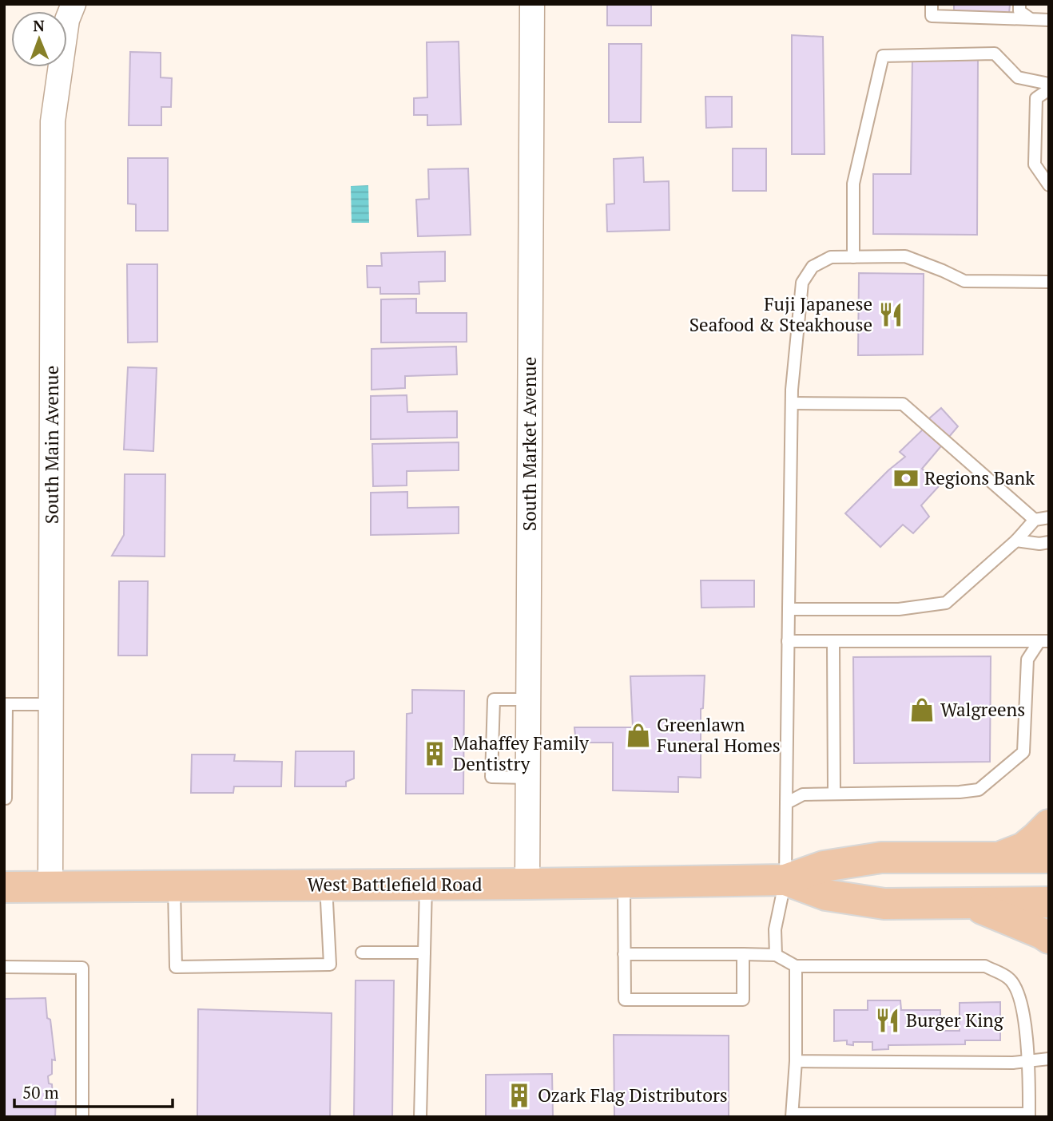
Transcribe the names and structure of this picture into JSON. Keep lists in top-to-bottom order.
{
  "streets": {
    "main road": ["West Battlefield Road"],
    "street": ["South Market Avenue", "South Main Avenue"]
  },
  "crossings": [
    ["South Market Avenue", "West Battlefield Road"],
    ["South Main Avenue", "West Battlefield Road"]
  ],
  "places": {
    "restaurant": ["Fuji Japanese Seafood & Steakhouse", "Burger King"],
    "bank": ["Regions Bank"],
    "shop": ["Walgreens", "Greenlawn Funeral Homes"],
    "building": ["Mahaffey Family Dentistry", "Ozark Flag Distributors"]
  },
  "scale_bar": "50 m",
  "north": "top"
}
